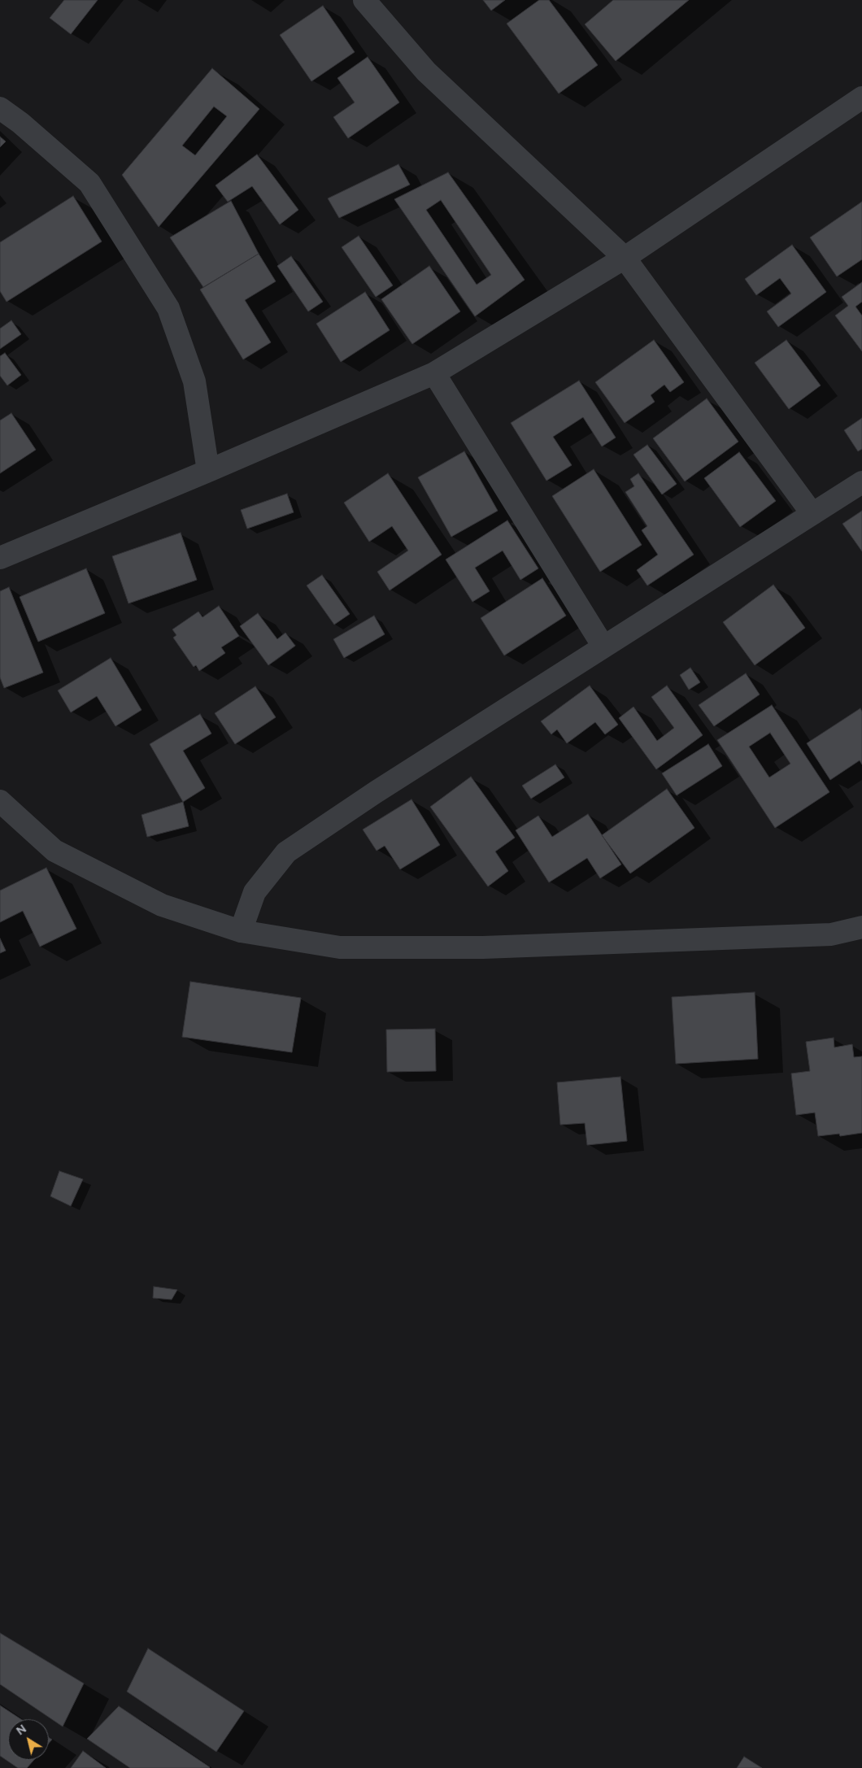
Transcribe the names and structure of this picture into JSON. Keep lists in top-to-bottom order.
{
  "north": "top left"
}
